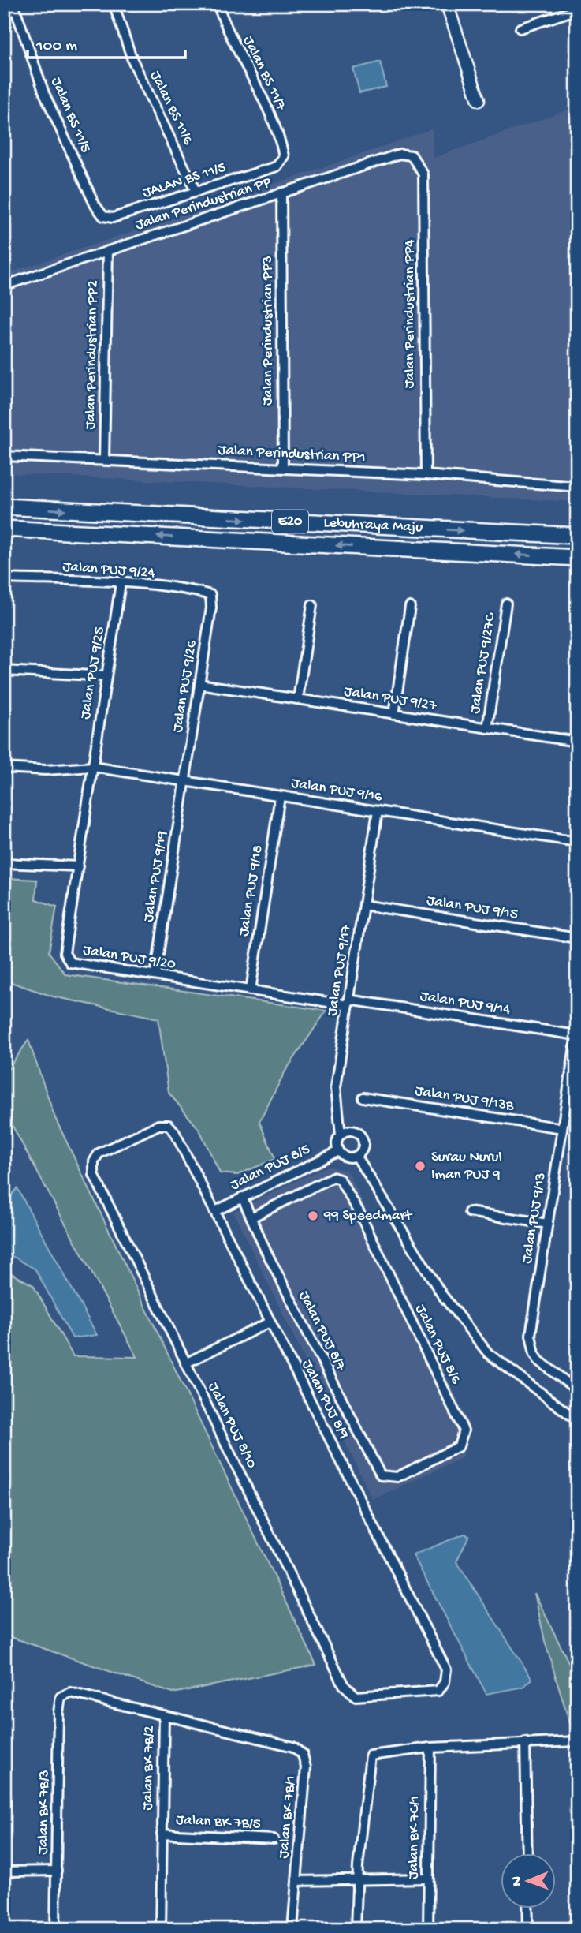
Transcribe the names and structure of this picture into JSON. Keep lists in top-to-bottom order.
{
  "streets": {
    "highway": ["E20", "Lebuhraya Maju"],
    "street": [
      "Jalan BS 11/7",
      "Jalan BS 11/6",
      "Jalan BS 11/5",
      "JALAN BS 11/5",
      "Jalan Perindustrian PP",
      "Jalan Perindustrian PP4",
      "Jalan Perindustrian PP3",
      "Jalan Perindustrian PP2",
      "Jalan Perindustrian PP1",
      "Jalan PUJ 9/24",
      "Jalan PUJ 9/27C",
      "Jalan PUJ 9/25",
      "Jalan PUJ 9/26",
      "Jalan PUJ 9/27",
      "Jalan PUJ 9/16",
      "Jalan PUJ 9/19",
      "Jalan PUJ 9/18",
      "Jalan PUJ 9/15",
      "Jalan PUJ 9/20",
      "Jalan PUJ 9/17",
      "Jalan PUJ 9/14",
      "Jalan PUJ 9/13B",
      "Jalan PUJ 8/5",
      "Jalan PUJ 9/13",
      "Jalan PUJ 8/7",
      "Jalan PUJ 8/6",
      "Jalan PUJ 8/9",
      "Jalan PUJ 8/10",
      "Jalan BK 7B/2",
      "Jalan BK 7B/3",
      "Jalan BK 7B/1",
      "Jalan BK 7B/5",
      "Jalan BK 7C/1"
    ]
  },
  "crossings": [
    ["Jalan BS 11/7", "JALAN BS 11/5"],
    ["Jalan BS 11/6", "JALAN BS 11/5"],
    ["Jalan BS 11/5", "JALAN BS 11/5"],
    ["Jalan Perindustrian PP", "Jalan Perindustrian PP4"],
    ["Jalan Perindustrian PP", "Jalan Perindustrian PP3"],
    ["Jalan Perindustrian PP", "Jalan Perindustrian PP2"],
    ["Jalan Perindustrian PP4", "Jalan Perindustrian PP1"],
    ["Jalan Perindustrian PP3", "Jalan Perindustrian PP1"],
    ["Jalan Perindustrian PP2", "Jalan Perindustrian PP1"],
    ["Jalan PUJ 9/24", "Jalan PUJ 9/25"],
    ["Jalan PUJ 9/24", "Jalan PUJ 9/26"],
    ["Jalan PUJ 9/27C", "Jalan PUJ 9/27"],
    ["Jalan PUJ 9/25", "Jalan PUJ 9/16"],
    ["Jalan PUJ 9/25", "Jalan PUJ 9/20"],
    ["Jalan PUJ 9/26", "Jalan PUJ 9/27"],
    ["Jalan PUJ 9/26", "Jalan PUJ 9/16"],
    ["Jalan PUJ 9/26", "Jalan PUJ 9/19"],
    ["Jalan PUJ 9/16", "Jalan PUJ 9/19"],
    ["Jalan PUJ 9/16", "Jalan PUJ 9/18"],
    ["Jalan PUJ 9/16", "Jalan PUJ 9/20"],
    ["Jalan PUJ 9/16", "Jalan PUJ 9/17"],
    ["Jalan PUJ 9/19", "Jalan PUJ 9/20"],
    ["Jalan PUJ 9/18", "Jalan PUJ 9/20"],
    ["Jalan PUJ 9/15", "Jalan PUJ 9/17"],
    ["Jalan PUJ 9/20", "Jalan PUJ 9/17"],
    ["Jalan PUJ 9/20", "Jalan PUJ 9/14"],
    ["Jalan PUJ 9/17", "Jalan PUJ 9/14"],
    ["Jalan PUJ 9/17", "Jalan PUJ 8/5"],
    ["Jalan PUJ 9/14", "Jalan PUJ 9/13"],
    ["Jalan PUJ 9/13B", "Jalan PUJ 9/13"],
    ["Jalan PUJ 8/5", "Jalan PUJ 8/7"],
    ["Jalan PUJ 8/5", "Jalan PUJ 8/9"],
    ["Jalan PUJ 8/7", "Jalan PUJ 8/6"],
    ["Jalan PUJ 8/9", "Jalan PUJ 8/10"],
    ["Jalan BK 7B/2", "Jalan BK 7B/3"],
    ["Jalan BK 7B/2", "Jalan BK 7B/1"],
    ["Jalan BK 7B/2", "Jalan BK 7B/5"]
  ],
  "places": ["Surau Nurul Iman PUJ 9", "99 Speedmart"],
  "scale_bar": "100 m",
  "north": "left"
}
